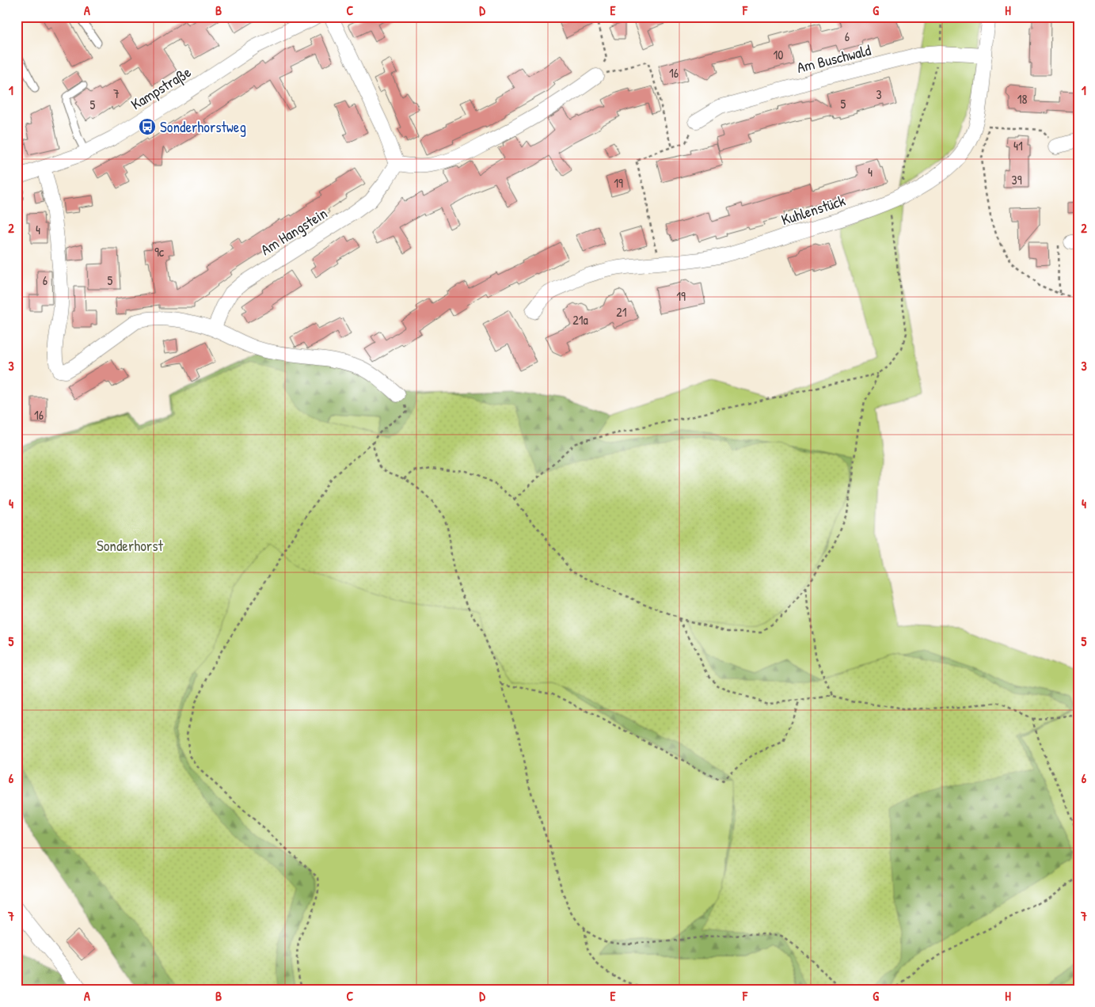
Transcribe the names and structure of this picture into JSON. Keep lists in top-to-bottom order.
{
  "streets": {
    "street": [
      "Am Buschwald",
      "Kampstraße",
      "Kuhlenstück",
      "Am Hangstein"
    ]
  },
  "crossings": [
    ["Am Buschwald", "Kuhlenstück"]
  ],
  "parks": ["Sonderhorst"],
  "places": {
    "bus stop": ["Sonderhorstweg"]
  },
  "house_numbers": [
    "6",
    "10",
    "16",
    "7",
    "3",
    "18",
    "5",
    "5",
    "41",
    "4",
    "39",
    "19",
    "4",
    "9c",
    "6",
    "5",
    "19",
    "21",
    "21a",
    "16"
  ],
  "grid": {
    "columns": [
      "A",
      "B",
      "C",
      "D",
      "E",
      "F",
      "G",
      "H"
    ],
    "rows": [
      "1",
      "2",
      "3",
      "4",
      "5",
      "6",
      "7"
    ]
  }
}
